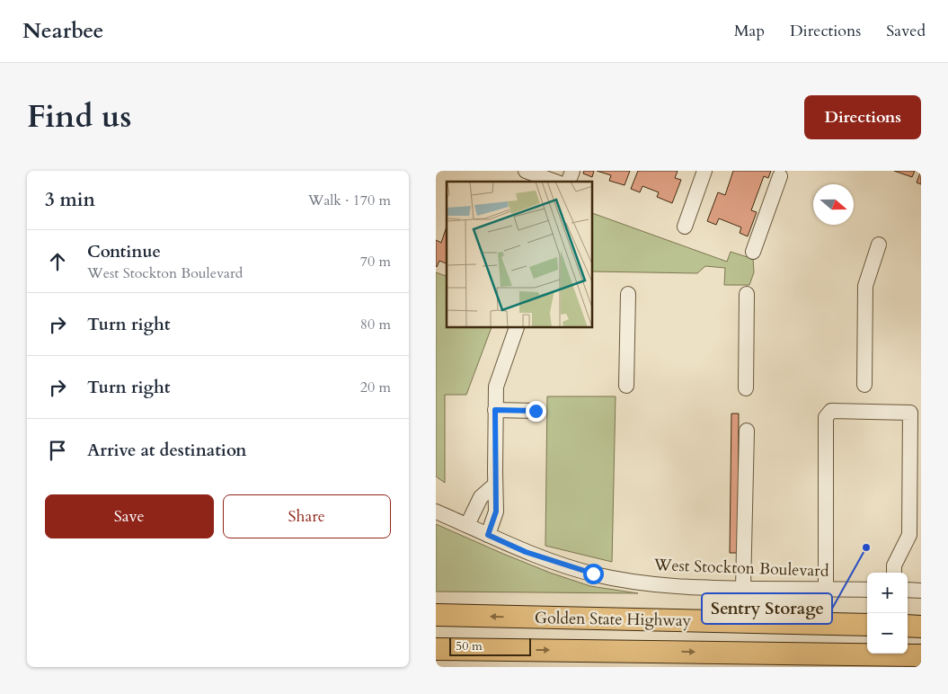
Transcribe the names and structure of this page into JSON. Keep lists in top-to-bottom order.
{
  "streets": {
    "highway": ["Golden State Highway"],
    "street": ["West Stockton Boulevard"]
  },
  "places": ["Sentry Storage"],
  "scale_bar": "50 m",
  "north": "right",
  "page": {
    "header": "Nearbee",
    "nav": ["Map", "Directions", "Saved"],
    "title": "Find us",
    "buttons": [
      "Directions",
      ["Save", "Share"]
    ],
    "heading": ["3 min", "Walk · 170 m"],
    "list": [
      ["Continue", "West Stockton Boulevard", "70 m"],
      ["Turn right", "80 m"],
      ["Turn right", "20 m"],
      "Arrive at destination"
    ],
    "map_buttons": ["+", "−"],
    "scale": "50 m"
  }
}
